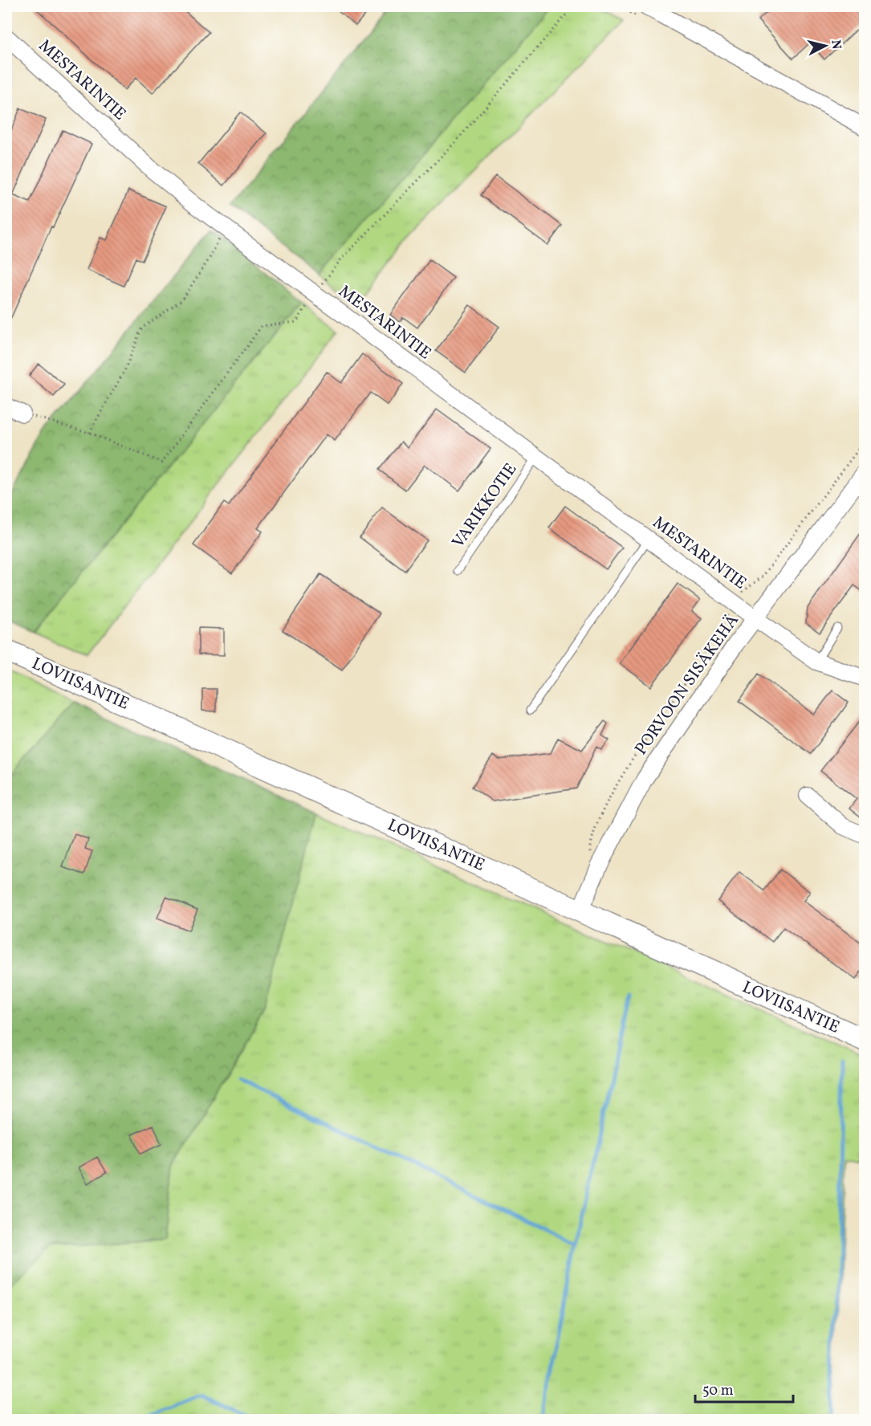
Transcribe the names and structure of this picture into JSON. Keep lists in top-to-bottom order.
{
  "streets": {
    "main road": ["LOVIISANTIE"],
    "street": ["MESTARINTIE", "PORVOON SISÄKEHÄ"],
    "lane": ["VARIKKOTIE"]
  },
  "crossings": [
    ["MESTARINTIE", "VARIKKOTIE"],
    ["MESTARINTIE", "PORVOON SISÄKEHÄ"],
    ["LOVIISANTIE", "PORVOON SISÄKEHÄ"]
  ],
  "scale_bar": "50 m",
  "north": "right"
}
